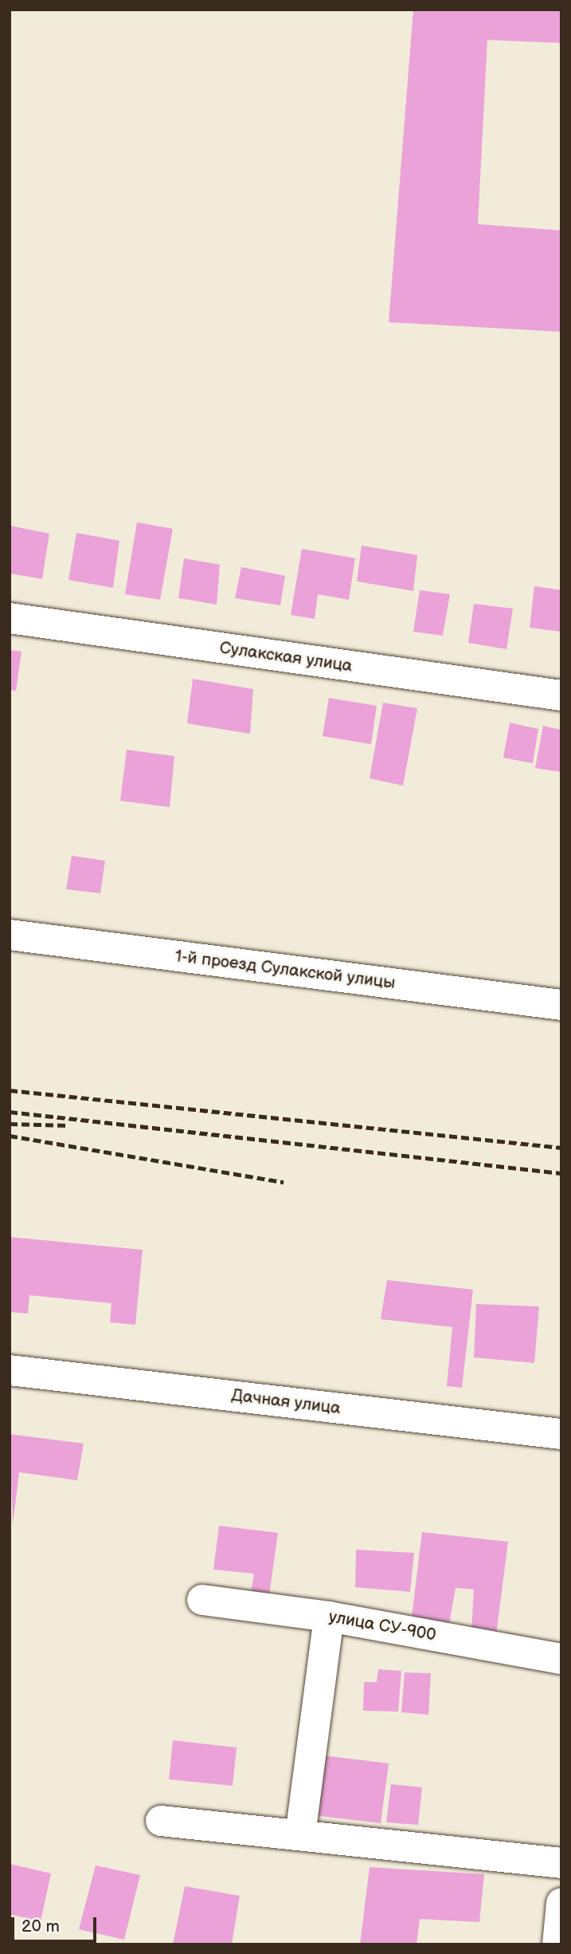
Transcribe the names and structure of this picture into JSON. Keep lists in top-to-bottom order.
{
  "streets": {
    "street": [
      "Сулакская улица",
      "1-й проезд Сулакской улицы",
      "Дачная улица",
      "улица СУ-900"
    ]
  },
  "scale_bar": "20 m"
}
